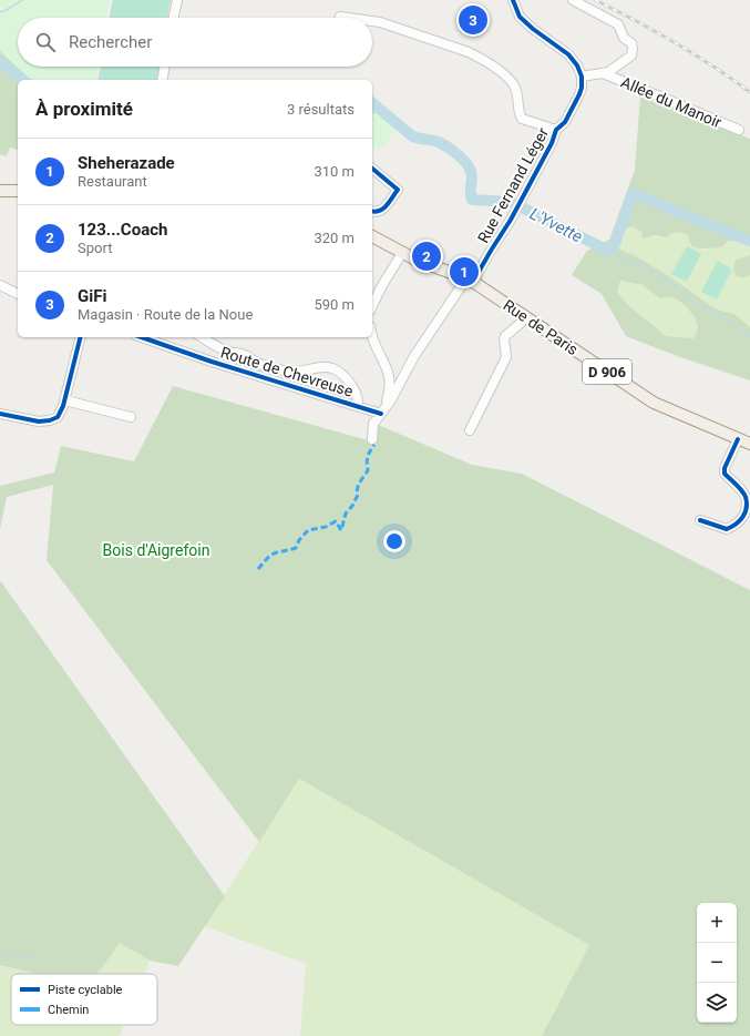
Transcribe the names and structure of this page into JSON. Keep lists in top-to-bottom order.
{
  "streets": {
    "main road": ["Rue de Paris", "D 906"],
    "street": ["Allée du Manoir", "Rue Fernand Léger", "Route de Chevreuse"]
  },
  "crossings": [
    ["Rue Fernand Léger", "Rue de Paris"],
    ["Rue Fernand Léger", "Route de Chevreuse"]
  ],
  "water": ["L'Yvette"],
  "parks": ["Bois d'Aigrefoin"],
  "legend": ["Piste cyclable", "Chemin"],
  "page": {
    "pins": ["3", "2", "1"],
    "search": "Rechercher",
    "heading": ["À proximité", "3 résultats"],
    "list": [
      {
        "mark": "1",
        "name": "Sheherazade",
        "note": "Restaurant",
        "value": "310 m"
      },
      {
        "mark": "2",
        "name": "123...Coach",
        "note": "Sport",
        "value": "320 m"
      },
      {
        "mark": "3",
        "name": "GiFi",
        "note": "Magasin · Route de la Noue",
        "value": "590 m"
      }
    ],
    "map_buttons": ["+", "−"]
  }
}
